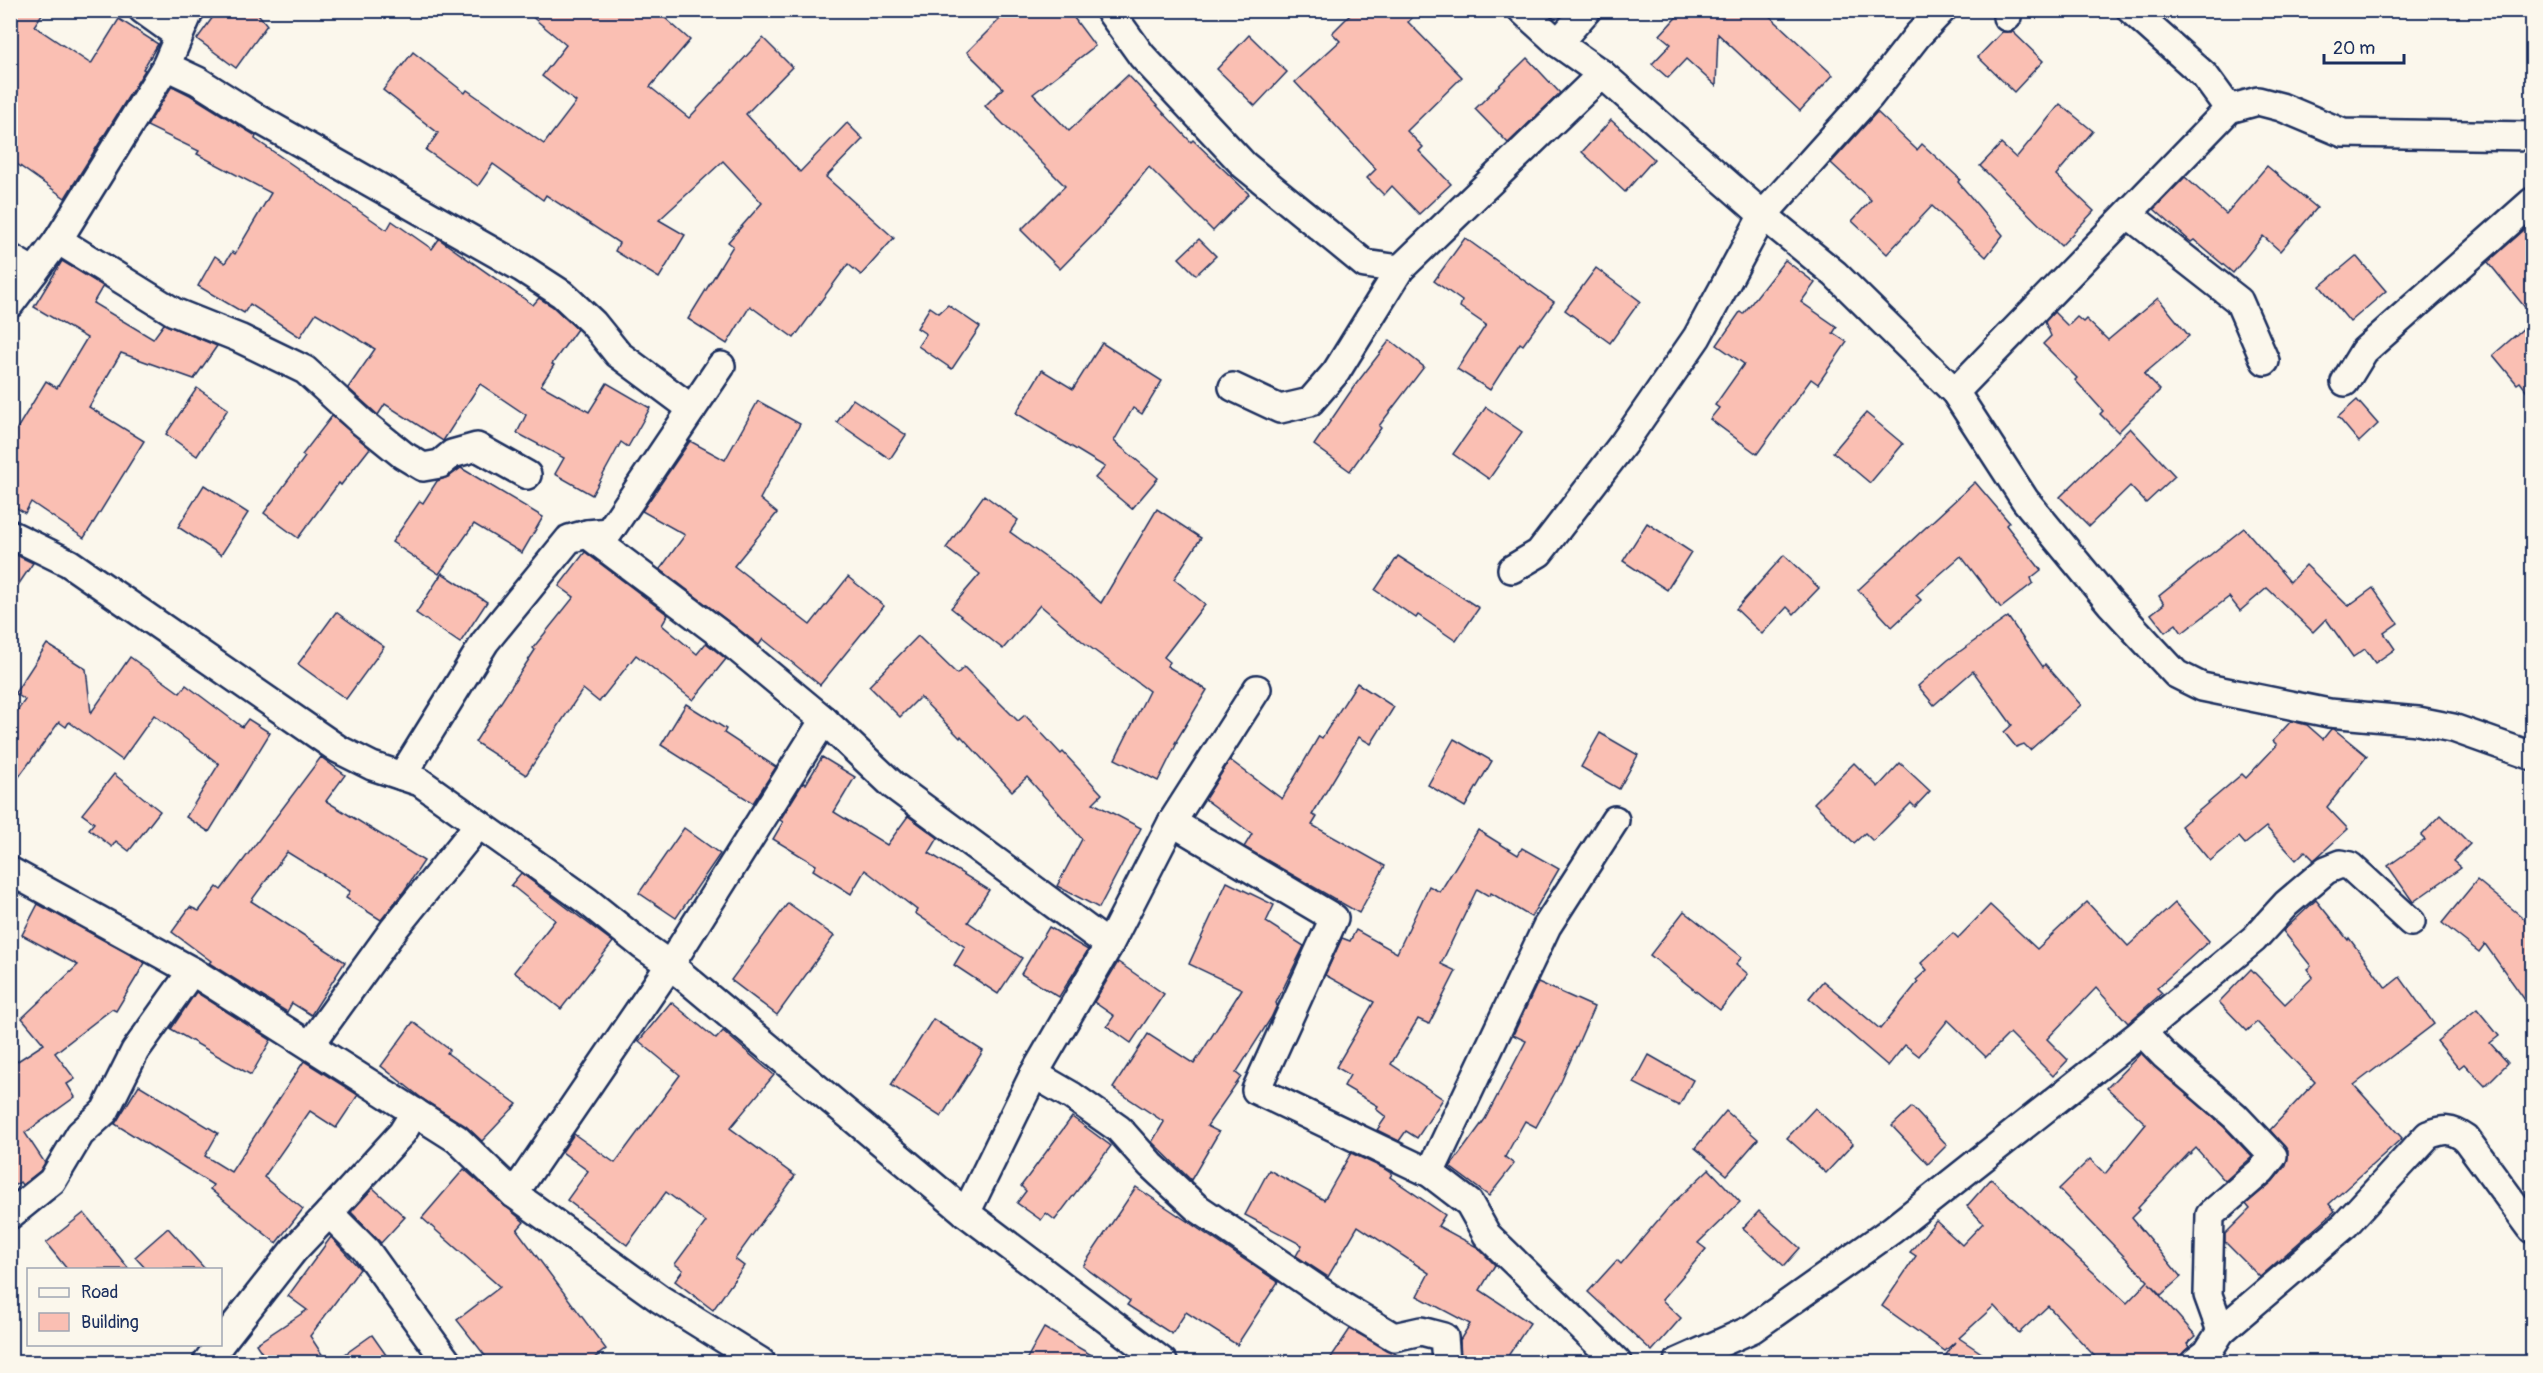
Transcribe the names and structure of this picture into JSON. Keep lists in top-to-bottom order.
{
  "legend": ["Road", "Building"],
  "scale_bar": "20 m"
}
